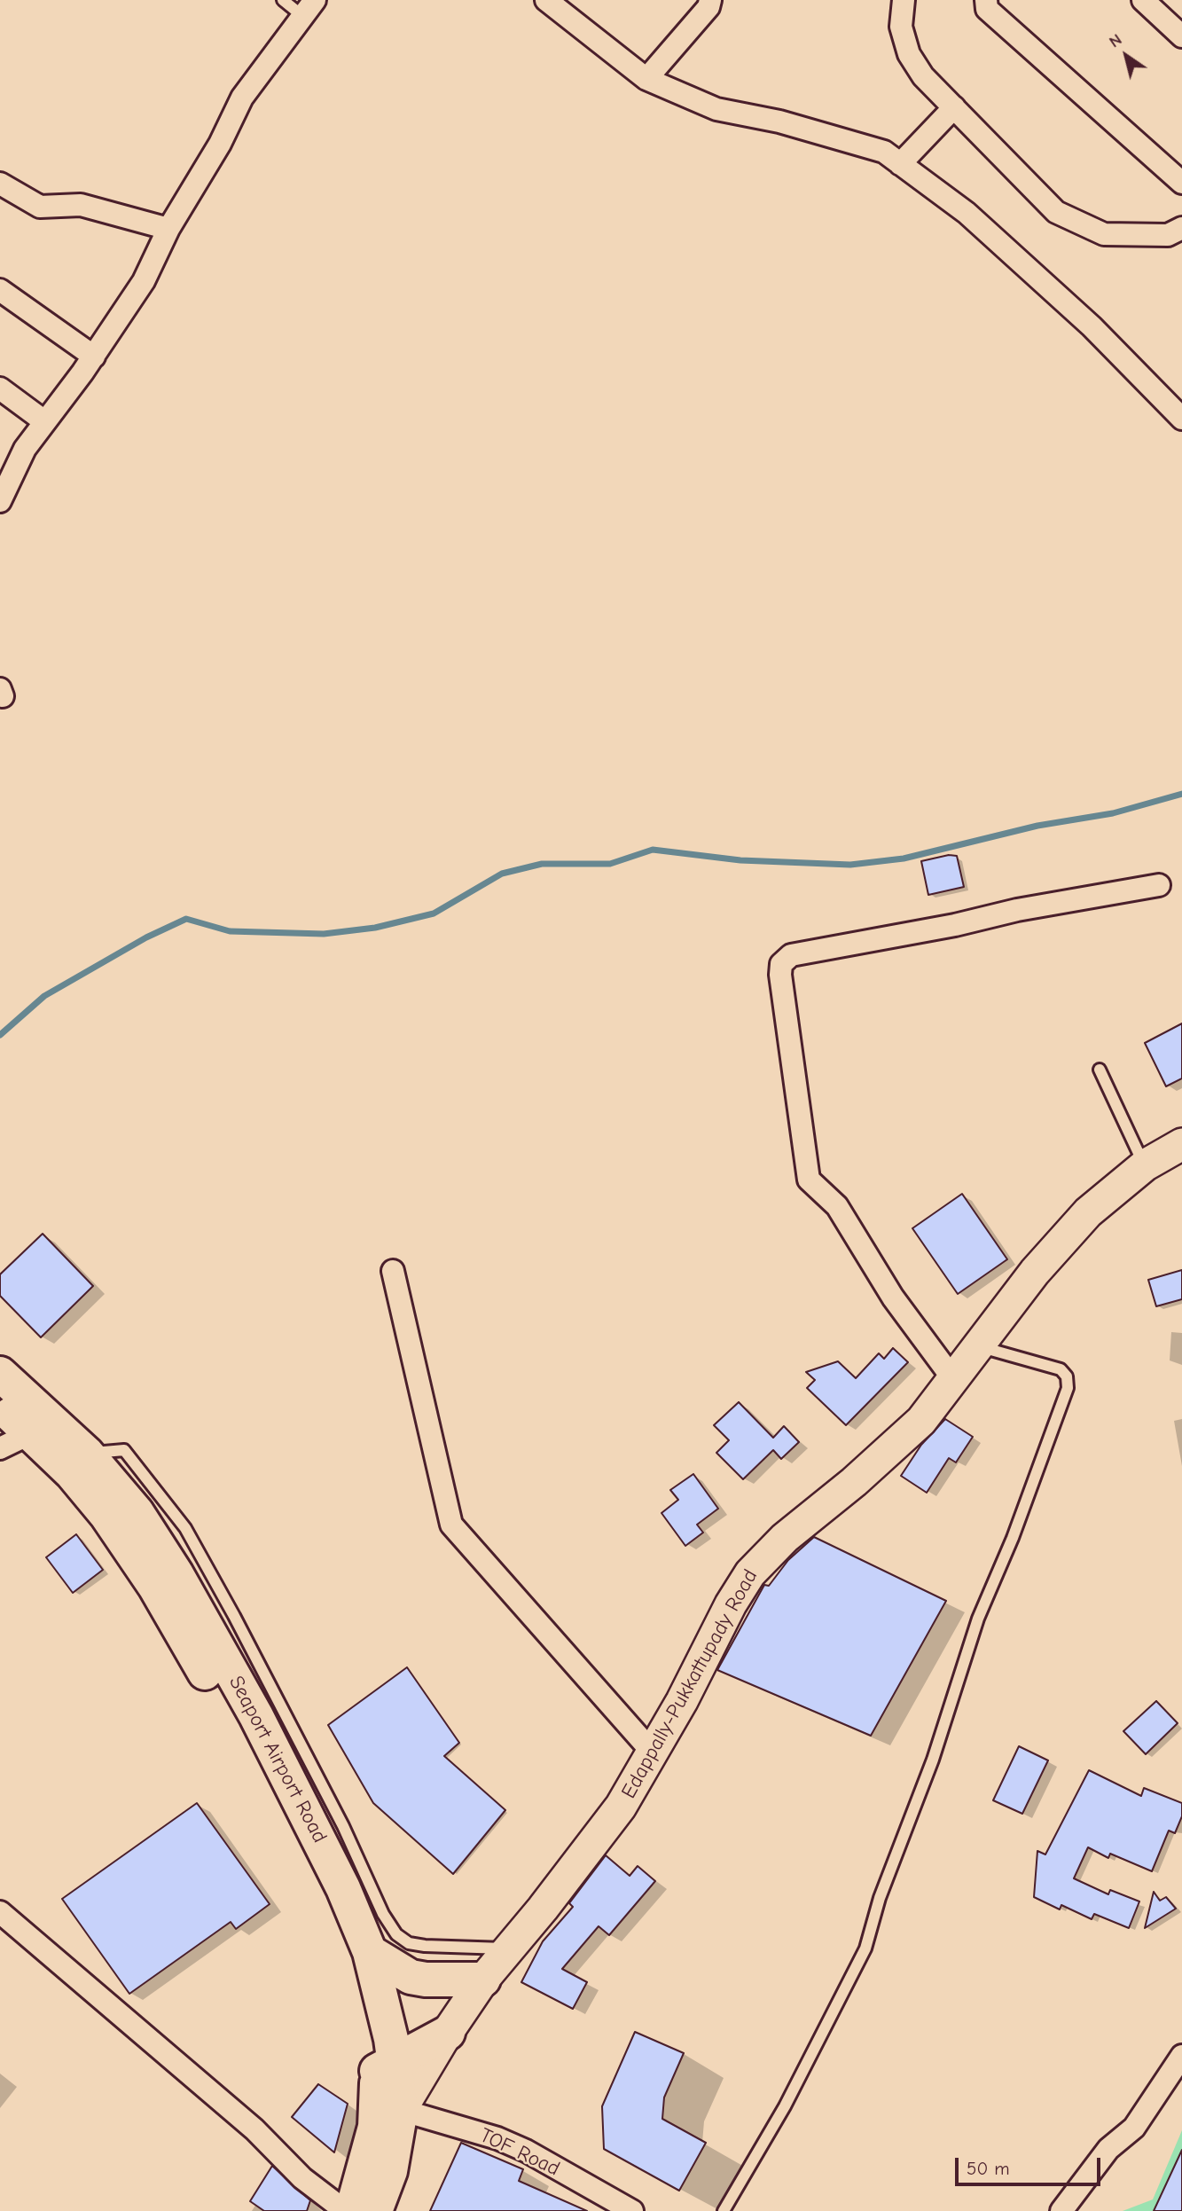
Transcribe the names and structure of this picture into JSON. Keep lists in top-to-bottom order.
{
  "streets": {
    "main road": ["Edappally-Pukkattupady Road", "Seaport Airport Road"],
    "street": ["TOF Road"]
  },
  "crossings": [
    ["Edappally-Pukkattupady Road", "Seaport Airport Road"],
    ["Edappally-Pukkattupady Road", "TOF Road"],
    ["Seaport Airport Road", "TOF Road"]
  ],
  "scale_bar": "50 m",
  "north": "top left"
}
